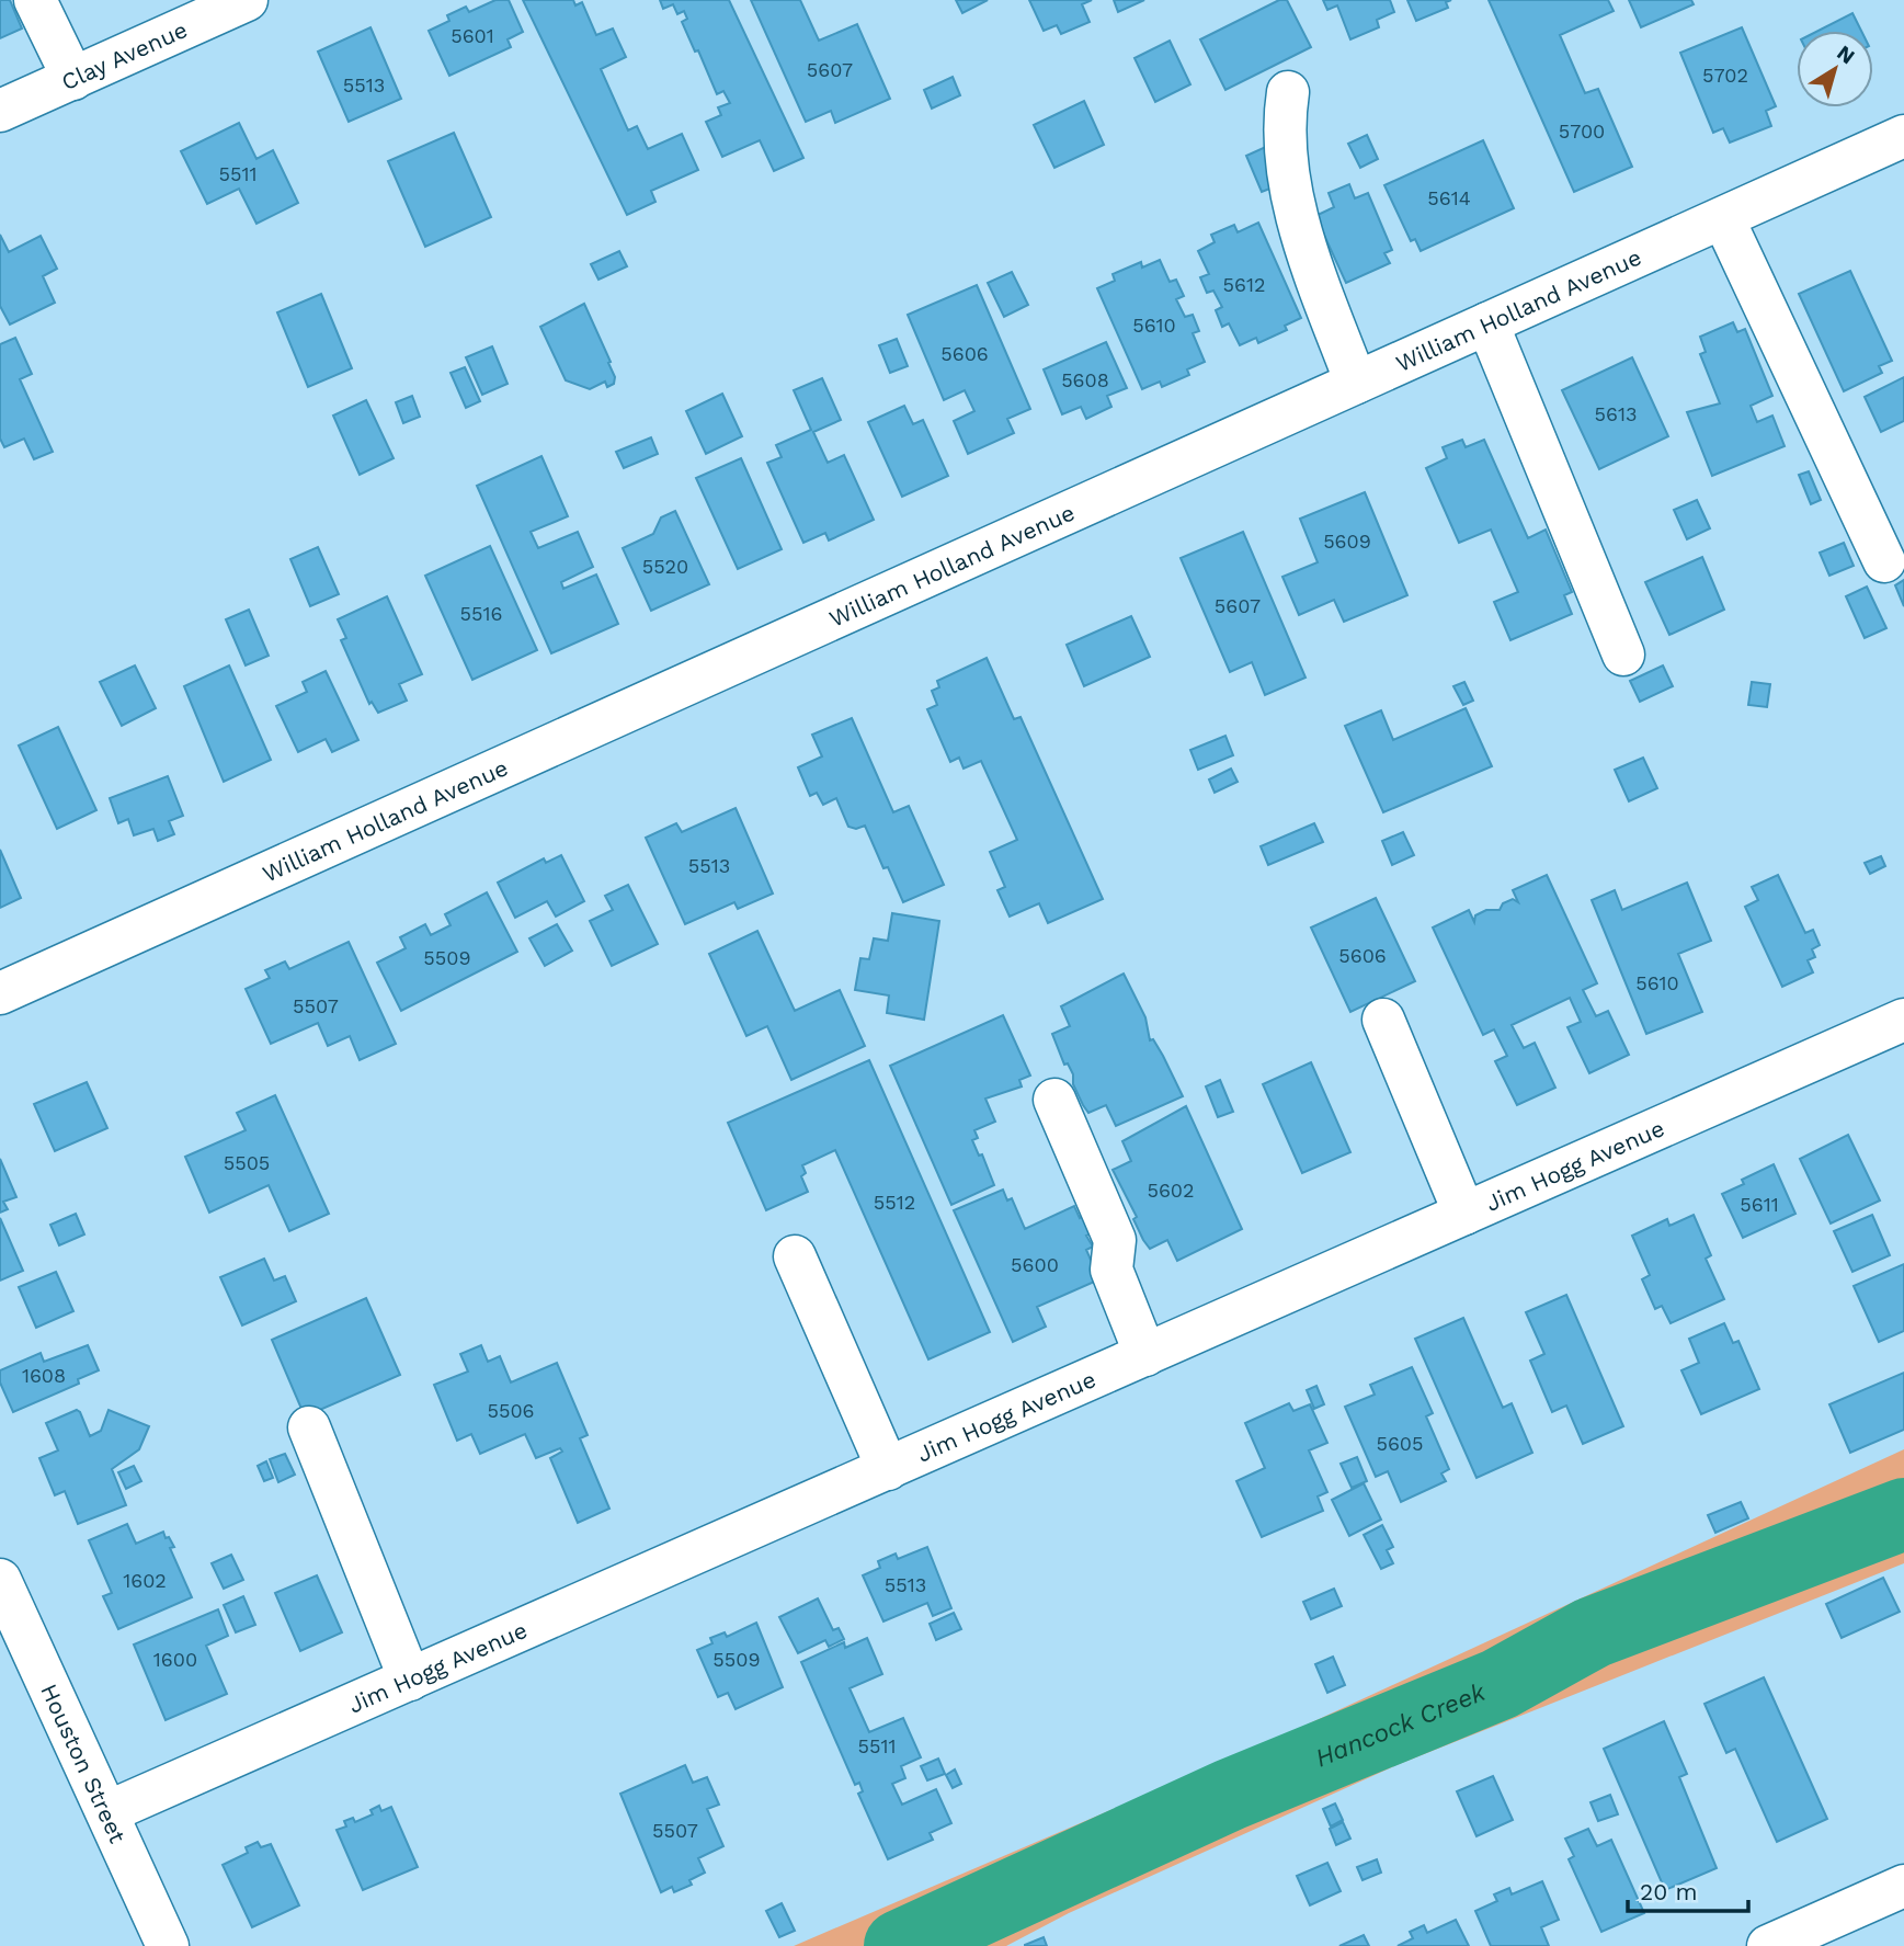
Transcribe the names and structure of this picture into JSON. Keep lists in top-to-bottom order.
{
  "streets": {
    "street": [
      "Clay Avenue",
      "William Holland Avenue",
      "Jim Hogg Avenue",
      "Houston Street"
    ]
  },
  "crossings": [
    ["Jim Hogg Avenue", "Houston Street"]
  ],
  "water": ["Hancock Creek"],
  "house_numbers": [
    "5601",
    "5607",
    "5702",
    "5513",
    "5700",
    "5511",
    "5614",
    "5612",
    "5610",
    "5606",
    "5608",
    "5613",
    "5609",
    "5520",
    "5607",
    "5516",
    "5513",
    "5606",
    "5509",
    "5610",
    "5507",
    "5505",
    "5602",
    "5512",
    "5611",
    "5600",
    "1608",
    "5506",
    "5605",
    "1602",
    "5513",
    "1600",
    "5509",
    "5511",
    "5507"
  ],
  "scale_bar": "20 m",
  "north": "top right"
}
